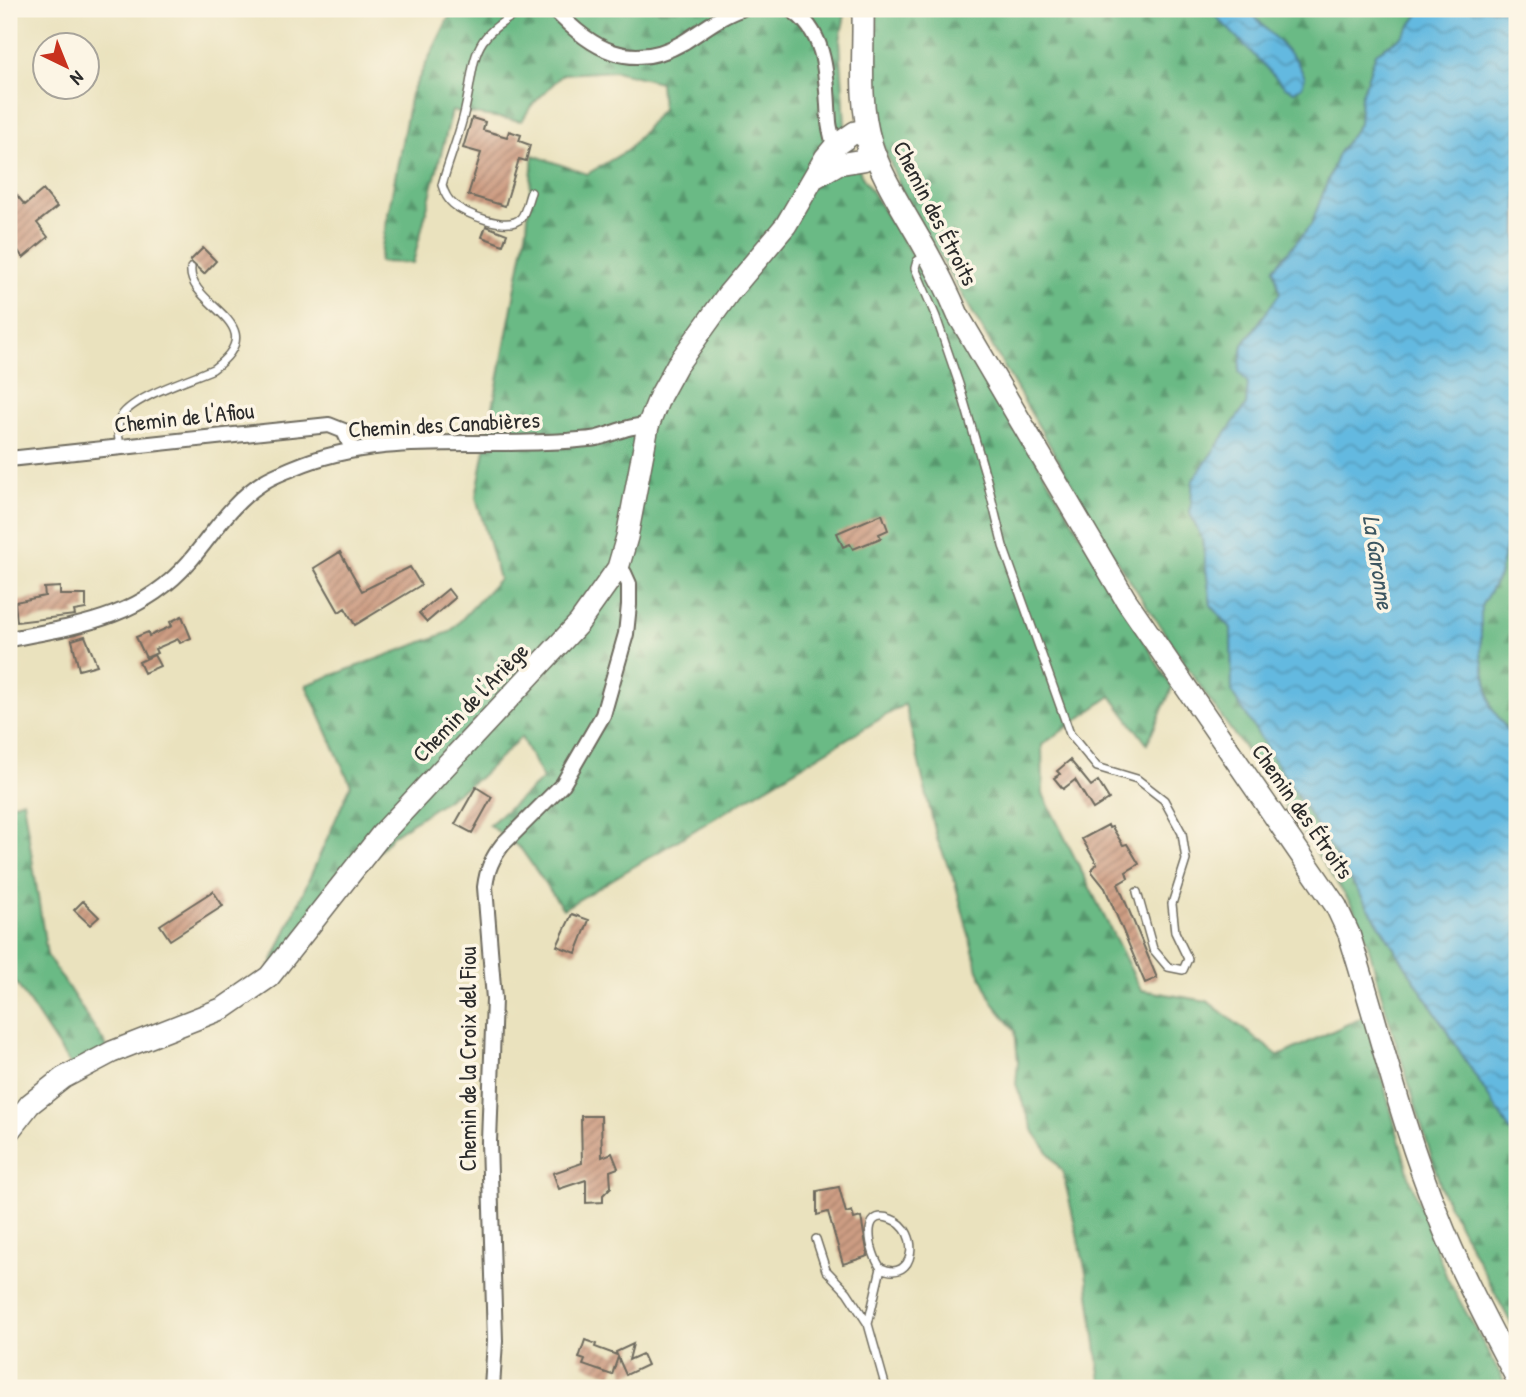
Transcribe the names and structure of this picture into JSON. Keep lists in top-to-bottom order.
{
  "streets": {
    "main road": ["Chemin des Étroits", "Chemin de l'Ariège"],
    "street": ["Chemin de l'Afiou", "Chemin des Canabières", "Chemin de la Croix del Fiou"]
  },
  "crossings": [
    ["Chemin des Étroits", "Chemin de l'Ariège"],
    ["Chemin de l'Afiou", "Chemin des Canabières"],
    ["Chemin des Canabières", "Chemin de l'Ariège"],
    ["Chemin de l'Ariège", "Chemin de la Croix del Fiou"]
  ],
  "water": ["La Garonne"],
  "north": "bottom right"
}
